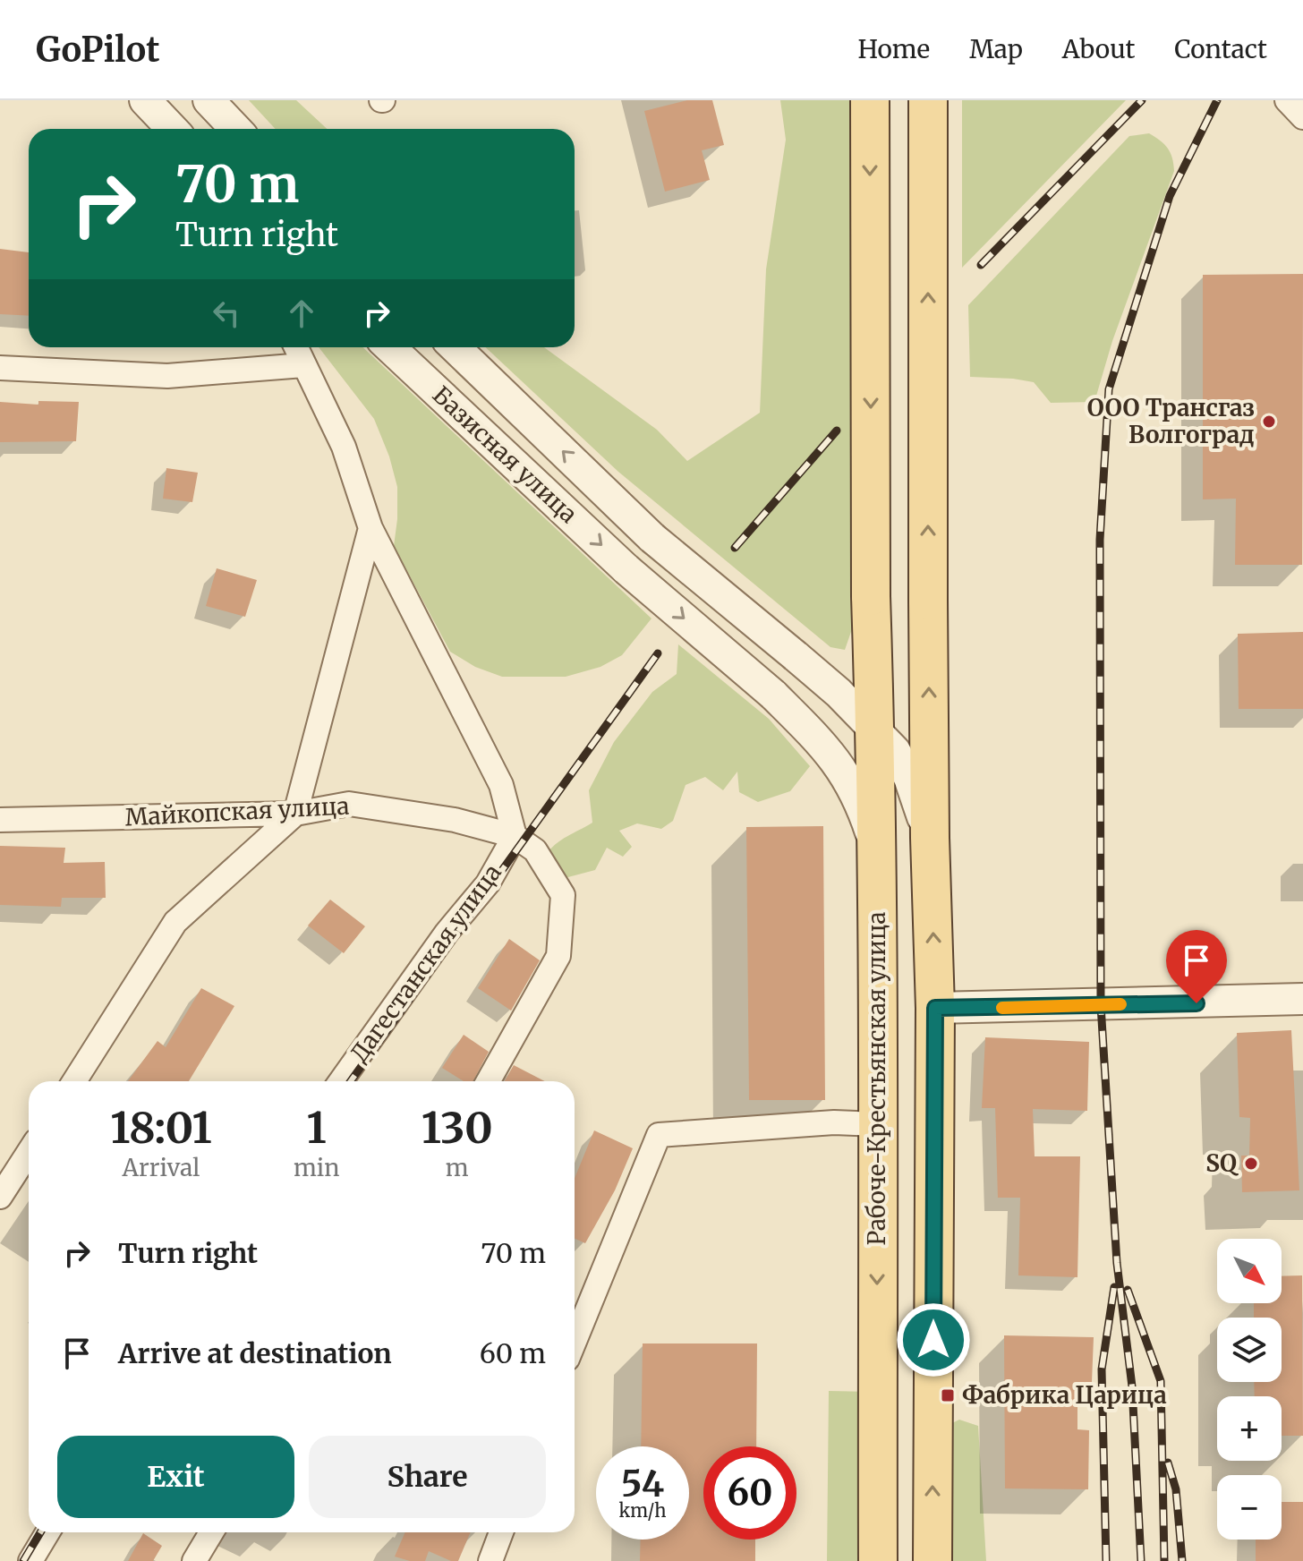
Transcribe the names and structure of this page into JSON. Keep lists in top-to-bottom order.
{
  "streets": {
    "main road": ["Рабоче-Крестьянская улица"],
    "street": ["Базисная улица", "Майкопская улица", "Дагестанская улица"]
  },
  "crossings": [
    ["Базисная улица", "Рабоче-Крестьянская улица"],
    ["Майкопская улица", "Дагестанская улица"]
  ],
  "places": {
    "other": ["ООО Трансгаз Волгоград", "SQ"],
    "transit": ["Фабрика Царица"]
  },
  "north": "bottom right",
  "page": {
    "header": "GoPilot",
    "nav": [
      "Home",
      "Map",
      "About",
      "Contact"
    ],
    "turn": ["70 m", "Turn right"],
    "eta": [
      "18:01",
      "Arrival",
      "1",
      "min",
      "130",
      "m"
    ],
    "list": [
      {
        "name": "Turn right",
        "value": "70 m"
      },
      {
        "name": "Arrive at destination",
        "value": "60 m"
      }
    ],
    "map_buttons": ["+", "−"],
    "buttons": ["Exit", "Share"],
    "speed": "54 km/h",
    "limit": "60"
  }
}
